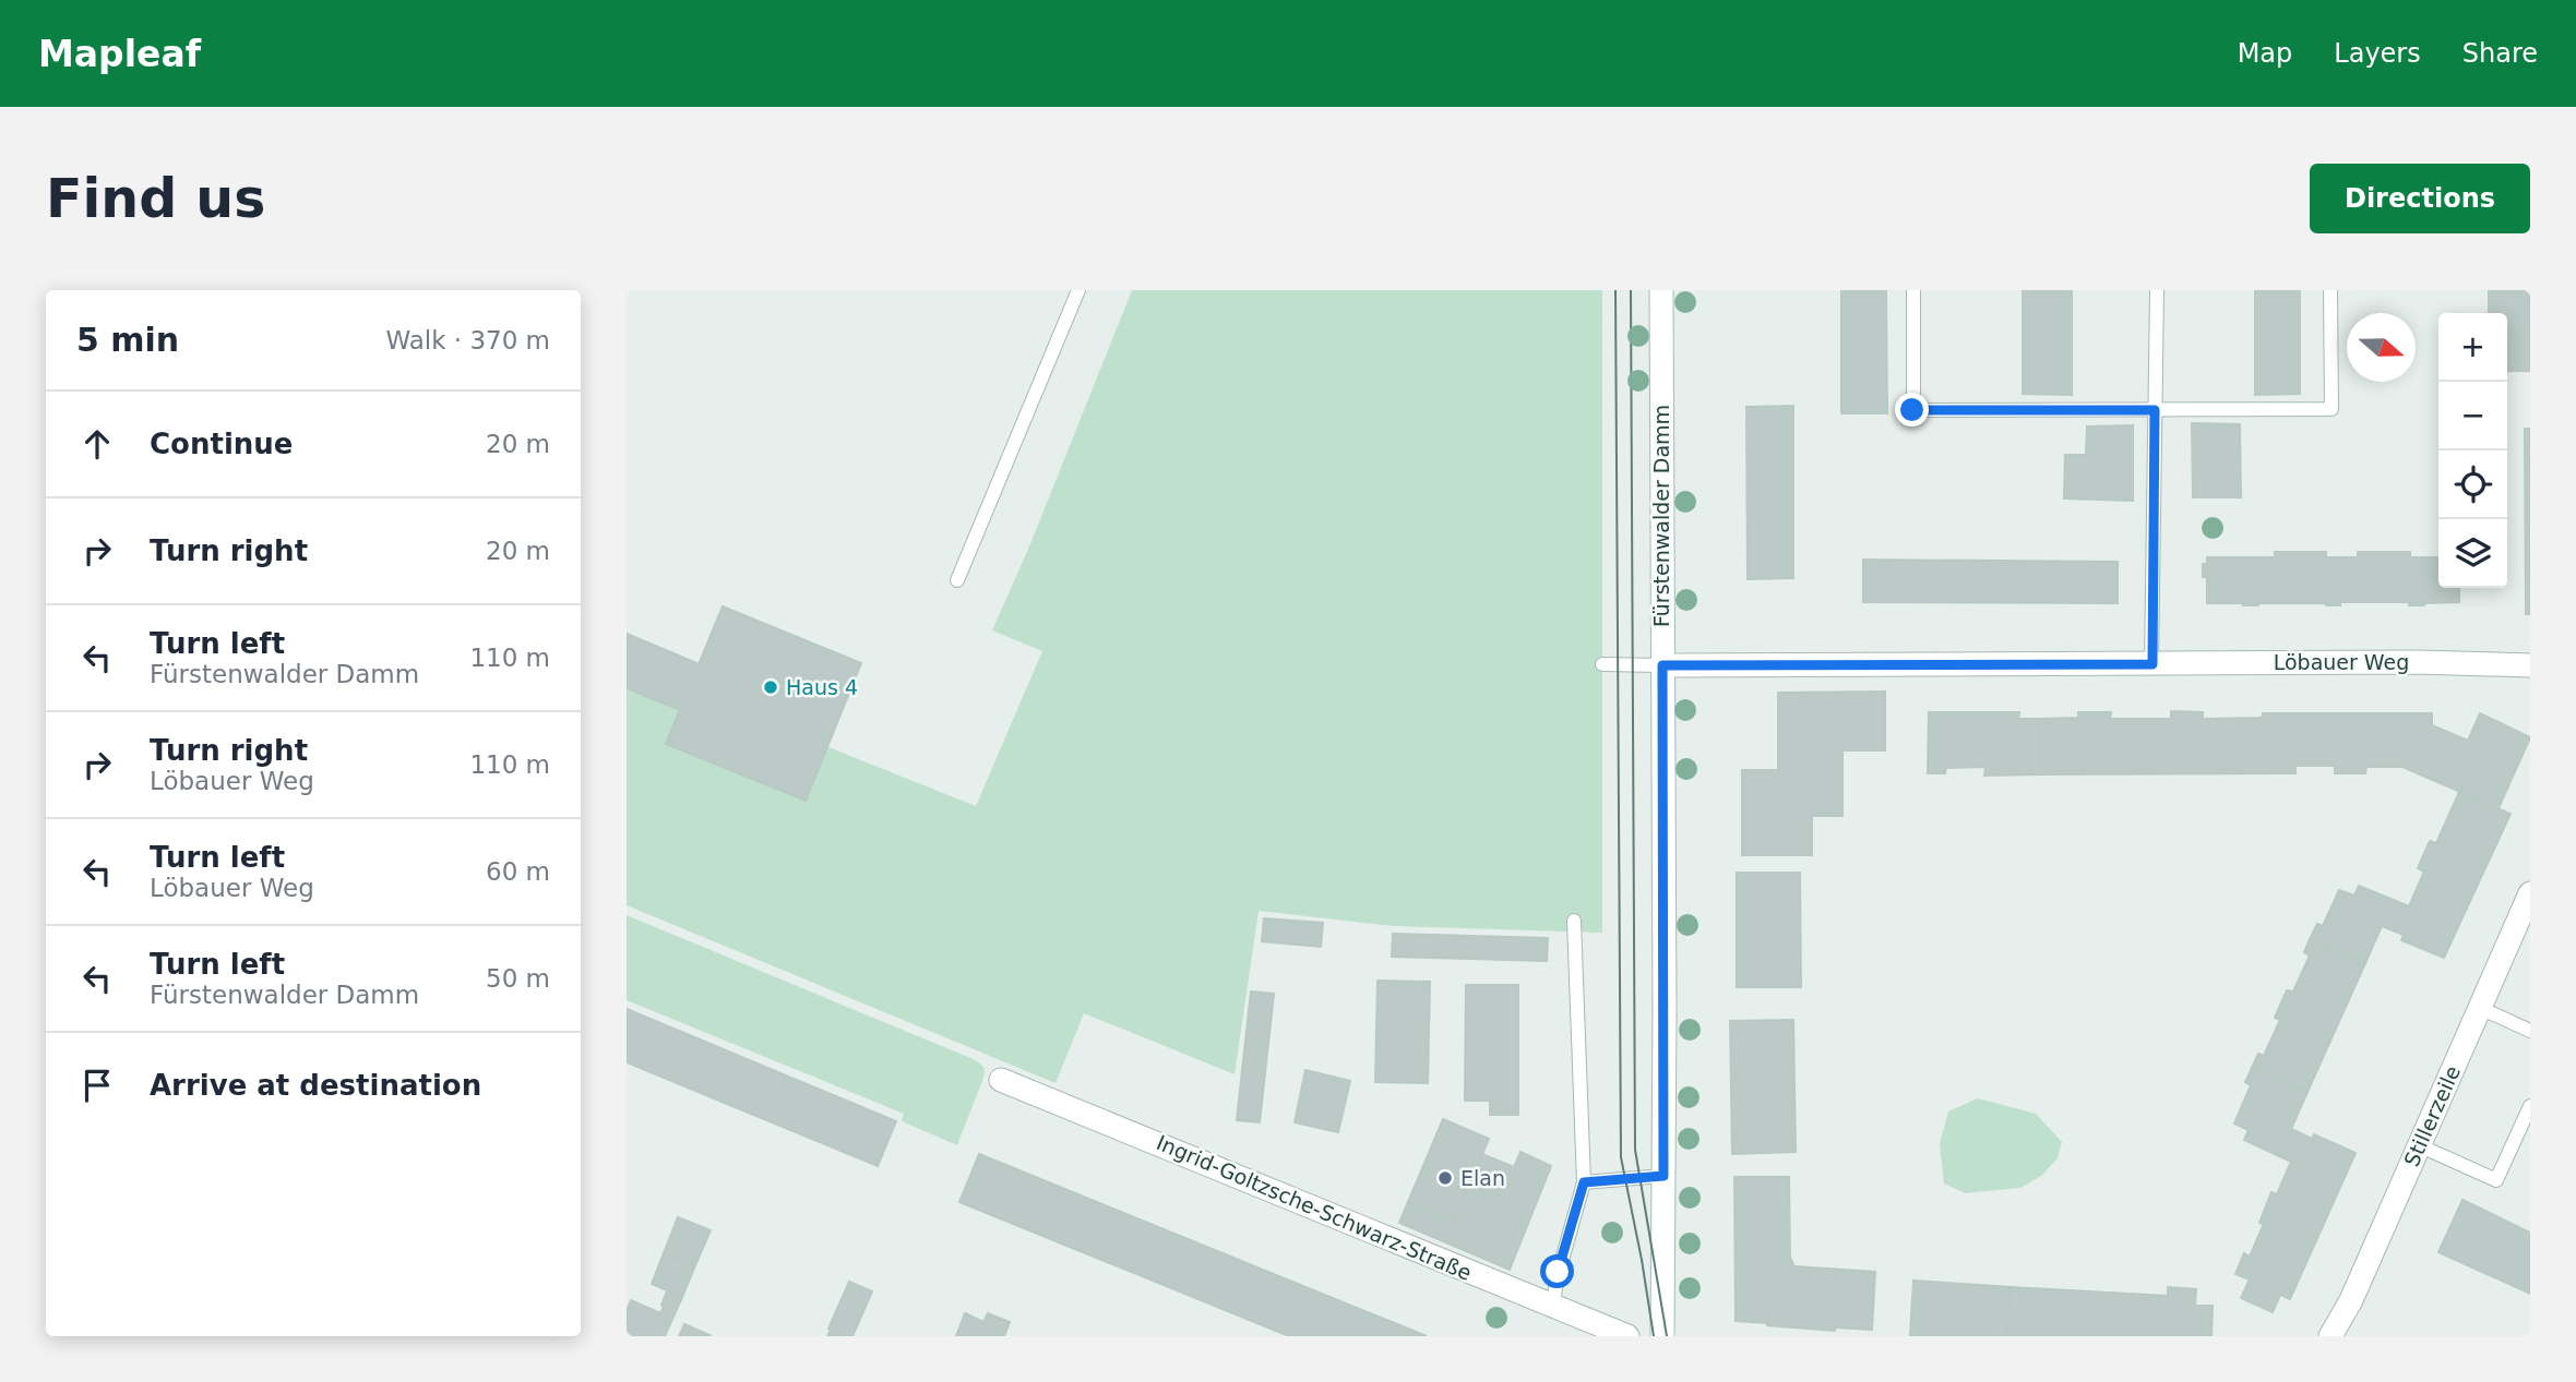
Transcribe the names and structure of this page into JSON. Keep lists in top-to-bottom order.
{
  "streets": {
    "street": [
      "Fürstenwalder Damm",
      "Löbauer Weg",
      "Stillerzeile",
      "Ingrid-Goltzsche-Schwarz-Straße"
    ]
  },
  "crossings": [
    ["Fürstenwalder Damm", "Löbauer Weg"]
  ],
  "places": ["Haus 4", "Elan"],
  "north": "right",
  "page": {
    "header": "Mapleaf",
    "nav": ["Map", "Layers", "Share"],
    "buttons": "Directions",
    "title": "Find us",
    "heading": ["5 min", "Walk · 370 m"],
    "map_buttons": ["+", "−"],
    "list": [
      ["Continue", "20 m"],
      ["Turn right", "20 m"],
      ["Turn left", "Fürstenwalder Damm", "110 m"],
      ["Turn right", "Löbauer Weg", "110 m"],
      ["Turn left", "Löbauer Weg", "60 m"],
      ["Turn left", "Fürstenwalder Damm", "50 m"],
      "Arrive at destination"
    ]
  }
}
